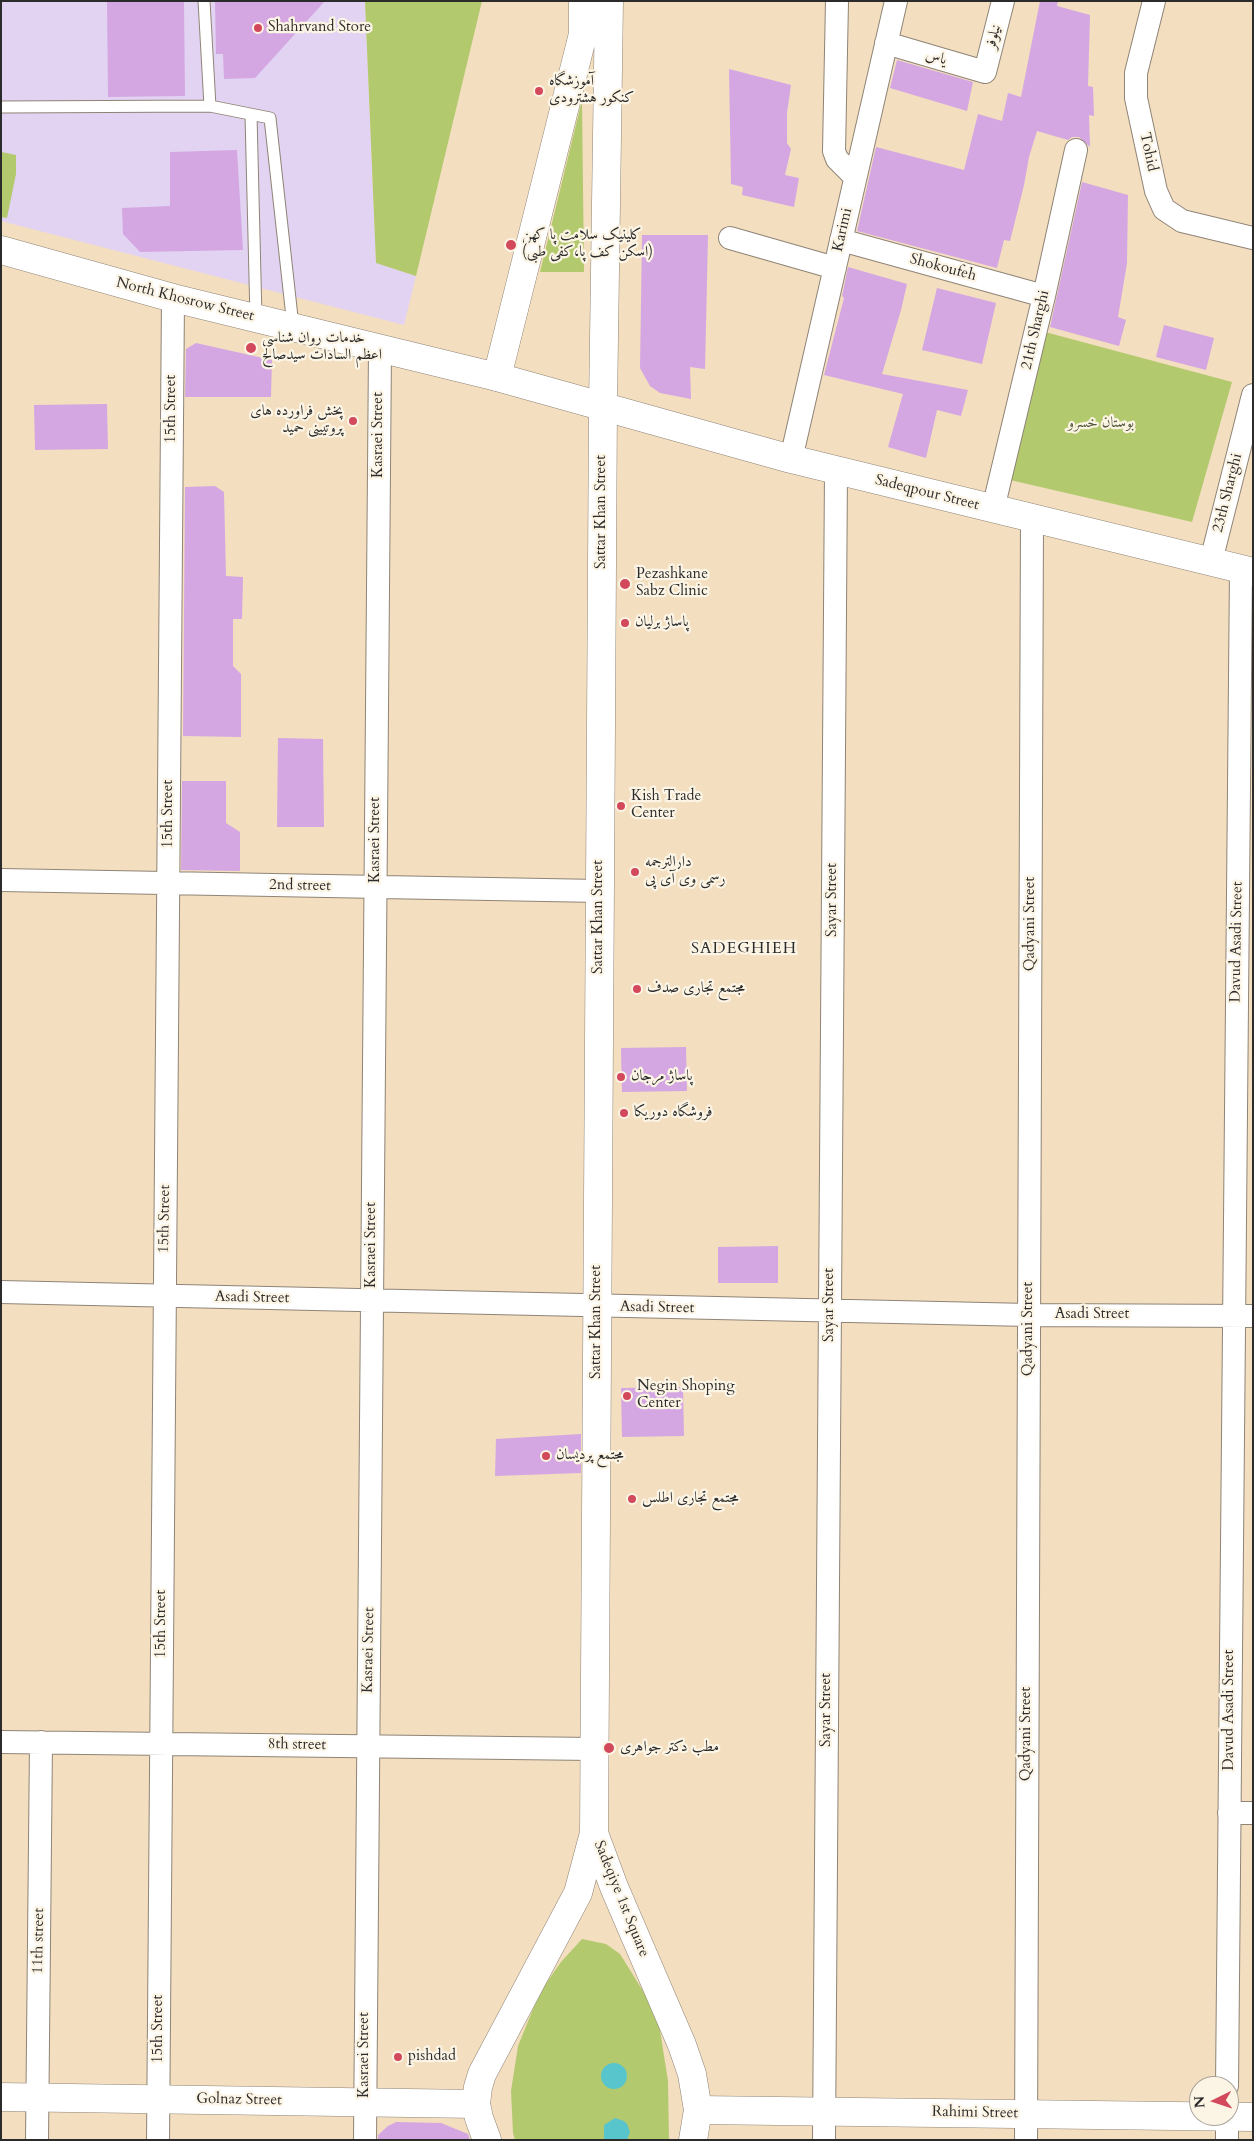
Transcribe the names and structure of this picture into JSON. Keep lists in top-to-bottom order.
{
  "streets": {
    "main road": [
      "North Khosrow Street",
      "Sadeqpour Street",
      "Sattar Khan Street",
      "Sadeqiye 1st Square",
      "Golnaz Street",
      "Rahimi Street"
    ],
    "street": [
      "نیلوفر",
      "یاس",
      "Tohid",
      "Karimi",
      "Shokoufeh",
      "21th Sharghi",
      "15th Street",
      "Kasraei Street",
      "23th Sharghi",
      "2nd street",
      "Sayar Street",
      "Qadyani Street",
      "Davud Asadi Street",
      "Asadi Street",
      "8th street",
      "11th street"
    ]
  },
  "crossings": [
    ["نیلوفر", "یاس"],
    ["یاس", "Karimi"],
    ["Karimi", "Shokoufeh"],
    ["Karimi", "Sadeqpour Street"],
    ["Shokoufeh", "21th Sharghi"],
    ["North Khosrow Street", "15th Street"],
    ["North Khosrow Street", "Kasraei Street"],
    ["North Khosrow Street", "Sadeqpour Street"],
    ["North Khosrow Street", "Sattar Khan Street"],
    ["21th Sharghi", "Sadeqpour Street"],
    ["15th Street", "2nd street"],
    ["15th Street", "Asadi Street"],
    ["15th Street", "8th street"],
    ["15th Street", "Golnaz Street"],
    ["Kasraei Street", "2nd street"],
    ["Kasraei Street", "Asadi Street"],
    ["Kasraei Street", "8th street"],
    ["Kasraei Street", "Golnaz Street"],
    ["Sadeqpour Street", "23th Sharghi"],
    ["Sadeqpour Street", "Sattar Khan Street"],
    ["Sadeqpour Street", "Sayar Street"],
    ["Sadeqpour Street", "Qadyani Street"],
    ["Sadeqpour Street", "Davud Asadi Street"],
    ["Sattar Khan Street", "2nd street"],
    ["Sattar Khan Street", "Asadi Street"],
    ["Sattar Khan Street", "8th street"],
    ["Sattar Khan Street", "Sadeqiye 1st Square"],
    ["Sayar Street", "Asadi Street"],
    ["Sayar Street", "Rahimi Street"],
    ["Qadyani Street", "Asadi Street"],
    ["Qadyani Street", "Rahimi Street"],
    ["Davud Asadi Street", "Asadi Street"],
    ["8th street", "11th street"],
    ["Sadeqiye 1st Square", "Golnaz Street"],
    ["Sadeqiye 1st Square", "Rahimi Street"],
    ["11th street", "Golnaz Street"]
  ],
  "districts": ["SADEGHIEH"],
  "parks": ["بوستان خسرو"],
  "places": [
    "Shahrvand Store",
    "آموزشگاه کنکور هشترودی",
    "کلینیک سلامت پا کهن (اسکن کف پا،کفی طبی)",
    "خدمات روان شناسی اعظم السادات سیدصالح",
    "پخش فراورده های پروتیینی حمید",
    "Pezashkane Sabz Clinic",
    "پاساژ برلیان",
    "Kish Trade Center",
    "دارالترجمه رسمی وی آی پی",
    "مجتمع تجاری صدف",
    "پاساژ مرجان",
    "فروشگاه دوریکا",
    "Negin Shoping Center",
    "مجتمع پردیسان",
    "مجتمع تجاری اطلس",
    "مطب دکتر جواهری",
    "pishdad"
  ],
  "north": "left"
}
